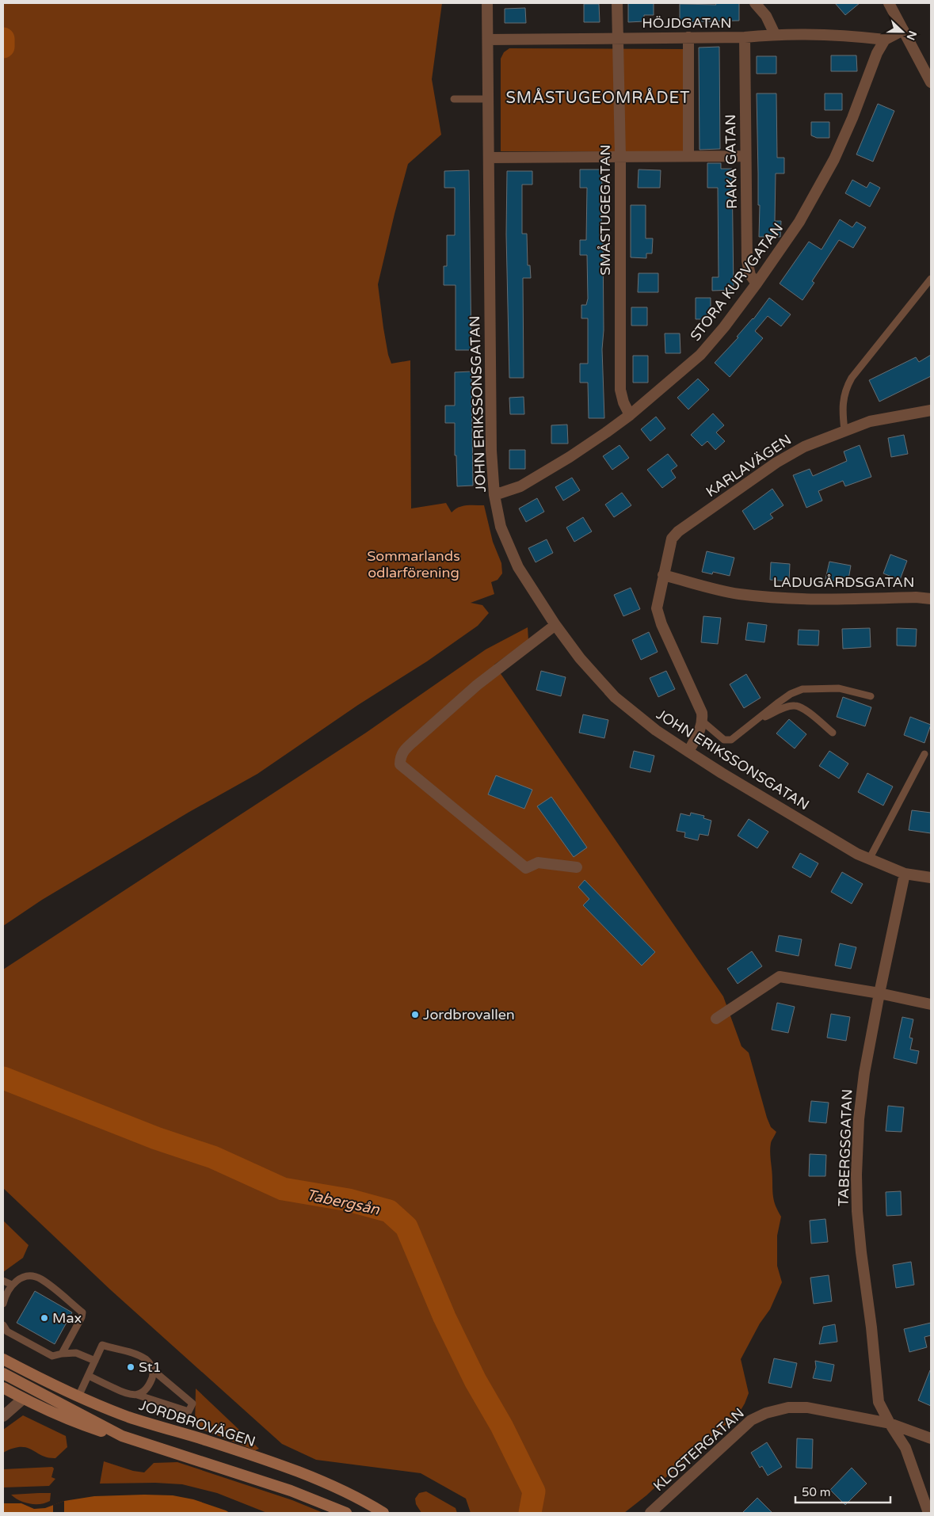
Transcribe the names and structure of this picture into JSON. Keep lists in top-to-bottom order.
{
  "streets": {
    "main road": ["JORDBROVÄGEN"],
    "street": [
      "HÖJDGATAN",
      "RAKA GATAN",
      "SMÅSTUGEGATAN",
      "STORA KURVGATAN",
      "JOHN ERIKSSONSGATAN",
      "KARLAVÄGEN",
      "LADUGÅRDSGATAN",
      "TABERGSGATAN",
      "KLOSTERGATAN"
    ]
  },
  "crossings": [
    ["HÖJDGATAN", "RAKA GATAN"],
    ["HÖJDGATAN", "SMÅSTUGEGATAN"],
    ["HÖJDGATAN", "STORA KURVGATAN"],
    ["HÖJDGATAN", "JOHN ERIKSSONSGATAN"],
    ["RAKA GATAN", "STORA KURVGATAN"],
    ["SMÅSTUGEGATAN", "STORA KURVGATAN"],
    ["STORA KURVGATAN", "JOHN ERIKSSONSGATAN"],
    ["JOHN ERIKSSONSGATAN", "TABERGSGATAN"],
    ["KARLAVÄGEN", "LADUGÅRDSGATAN"],
    ["TABERGSGATAN", "KLOSTERGATAN"]
  ],
  "districts": ["SMÅSTUGEOMRÅDET"],
  "water": ["Tabergsån"],
  "parks": ["Sommarlands odlarförening"],
  "places": ["Jordbrovallen", "Max", "St1"],
  "scale_bar": "50 m",
  "north": "right"
}
